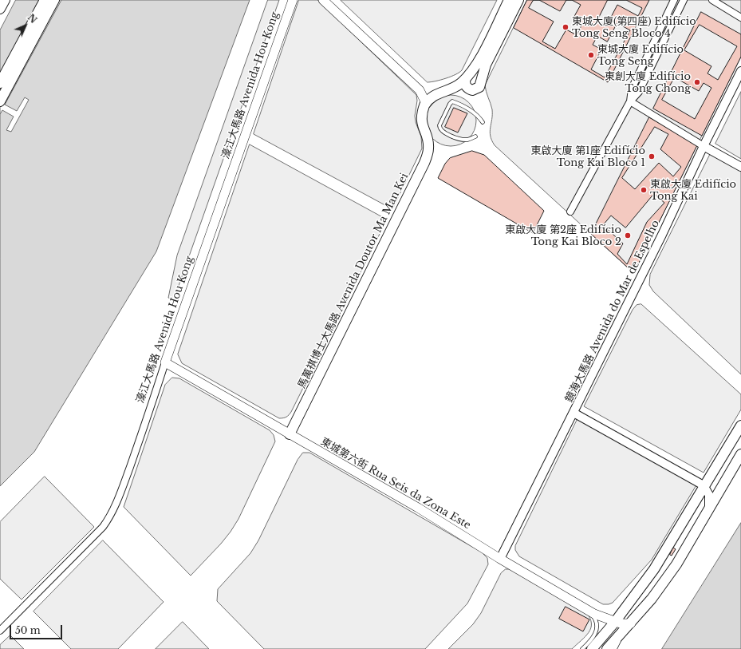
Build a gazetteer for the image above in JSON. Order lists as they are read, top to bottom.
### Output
{
  "streets": {
    "main road": ["濠江大馬路 Avenida Hou Kong", "馬萬祺博士大馬路 Avenida Doutor Ma Man Kei", "東城第六街 Rua Seis da Zona Este"],
    "street": ["鏡海大馬路 Avenida do Mar de Espelho"]
  },
  "crossings": [
    ["濠江大馬路 Avenida Hou Kong", "東城第六街 Rua Seis da Zona Este"],
    ["馬萬祺博士大馬路 Avenida Doutor Ma Man Kei", "東城第六街 Rua Seis da Zona Este"],
    ["鏡海大馬路 Avenida do Mar de Espelho", "東城第六街 Rua Seis da Zona Este"]
  ],
  "places": [
    "東城大廈(第四座) Edifício Tong Seng Bloco 4",
    "東城大廈 Edifício Tong Seng",
    "東創大廈 Edifício Tong Chong",
    "東啟大廈 第1座 Edifício Tong Kai Bloco 1",
    "東啟大廈 Edifício Tong Kai",
    "東啟大廈 第2座 Edifício Tong Kai Bloco 2"
  ],
  "scale_bar": "50 m",
  "north": "top right"
}
